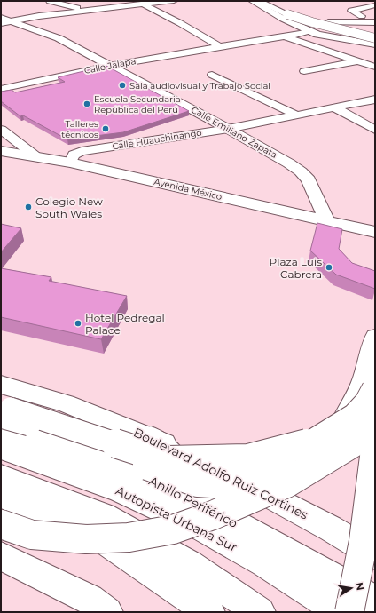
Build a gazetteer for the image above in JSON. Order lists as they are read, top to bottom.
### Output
{
  "streets": {
    "main road": [
      "Calle Emiliano Zapata",
      "Avenida México",
      "Boulevard Adolfo Ruiz Cortines",
      "Anillo Periférico",
      "Autopista Urbana Sur"
    ],
    "street": ["Calle Jalapa", "Calle Huauchinango"]
  },
  "crossings": [
    ["Calle Jalapa", "Calle Emiliano Zapata"],
    ["Calle Emiliano Zapata", "Calle Huauchinango"],
    ["Calle Emiliano Zapata", "Avenida México"],
    ["Calle Huauchinango", "Avenida México"]
  ],
  "places": [
    "Sala audiovisual y Trabajo Social",
    "Escuela Secundaria República del Perú",
    "Talleres técnicos",
    "Colegio New South Wales",
    "Plaza Luis Cabrera",
    "Hotel Pedregal Palace"
  ],
  "north": "right"
}
